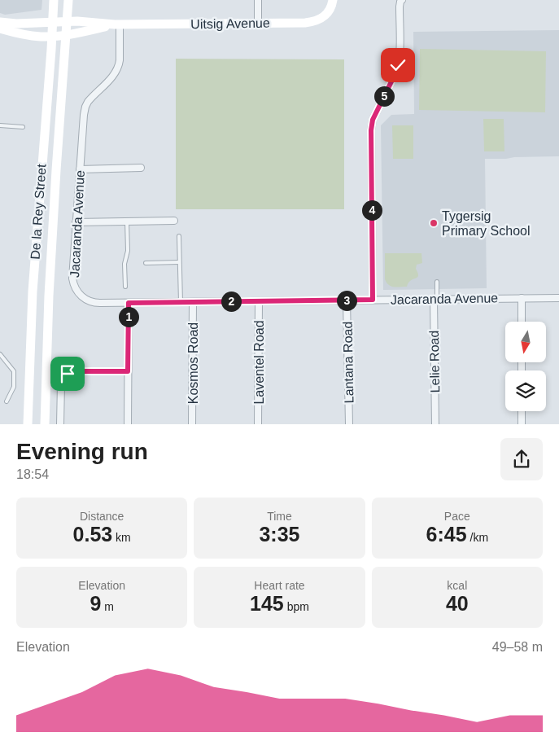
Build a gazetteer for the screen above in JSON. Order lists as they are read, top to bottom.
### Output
{
  "streets": {
    "main road": ["Uitsig Avenue", "De la Rey Street"],
    "street": [
      "Jacaranda Avenue",
      "Lelie Road",
      "Laventel Road",
      "Lantana Road",
      "Kosmos Road"
    ]
  },
  "crossings": [
    ["Uitsig Avenue", "De la Rey Street"],
    ["Uitsig Avenue", "Jacaranda Avenue"],
    ["Jacaranda Avenue", "Lelie Road"],
    ["Jacaranda Avenue", "Laventel Road"],
    ["Jacaranda Avenue", "Lantana Road"],
    ["Jacaranda Avenue", "Kosmos Road"]
  ],
  "places": ["Tygersig Primary School"],
  "north": "bottom",
  "page": {
    "pins": [
      "5",
      "4",
      "3",
      "2",
      "1"
    ],
    "heading": ["Evening run", "18:54"],
    "stats": [
      ["Distance", "0.53 km"],
      ["Time", "3:35"],
      ["Pace", "6:45 /km"],
      ["Elevation", "9 m"],
      ["Heart rate", "145 bpm"],
      ["kcal", "40"]
    ],
    "chart": ["Elevation", "49–58 m"]
  }
}
